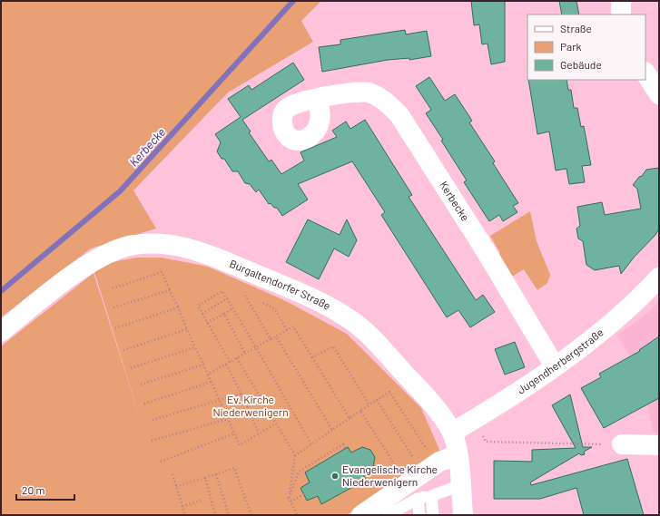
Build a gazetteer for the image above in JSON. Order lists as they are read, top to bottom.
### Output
{
  "streets": {
    "street": ["Kerbecke", "Burgaltendorfer Straße", "Jugendherbergstraße"]
  },
  "crossings": [
    ["Kerbecke", "Jugendherbergstraße"],
    ["Burgaltendorfer Straße", "Jugendherbergstraße"]
  ],
  "water": ["Kerbecke"],
  "parks": ["Ev. Kirche Niederwenigern"],
  "places": ["Evangelische Kirche Niederwenigern"],
  "legend": ["Straße", "Park", "Gebäude"],
  "scale_bar": "20 m"
}
